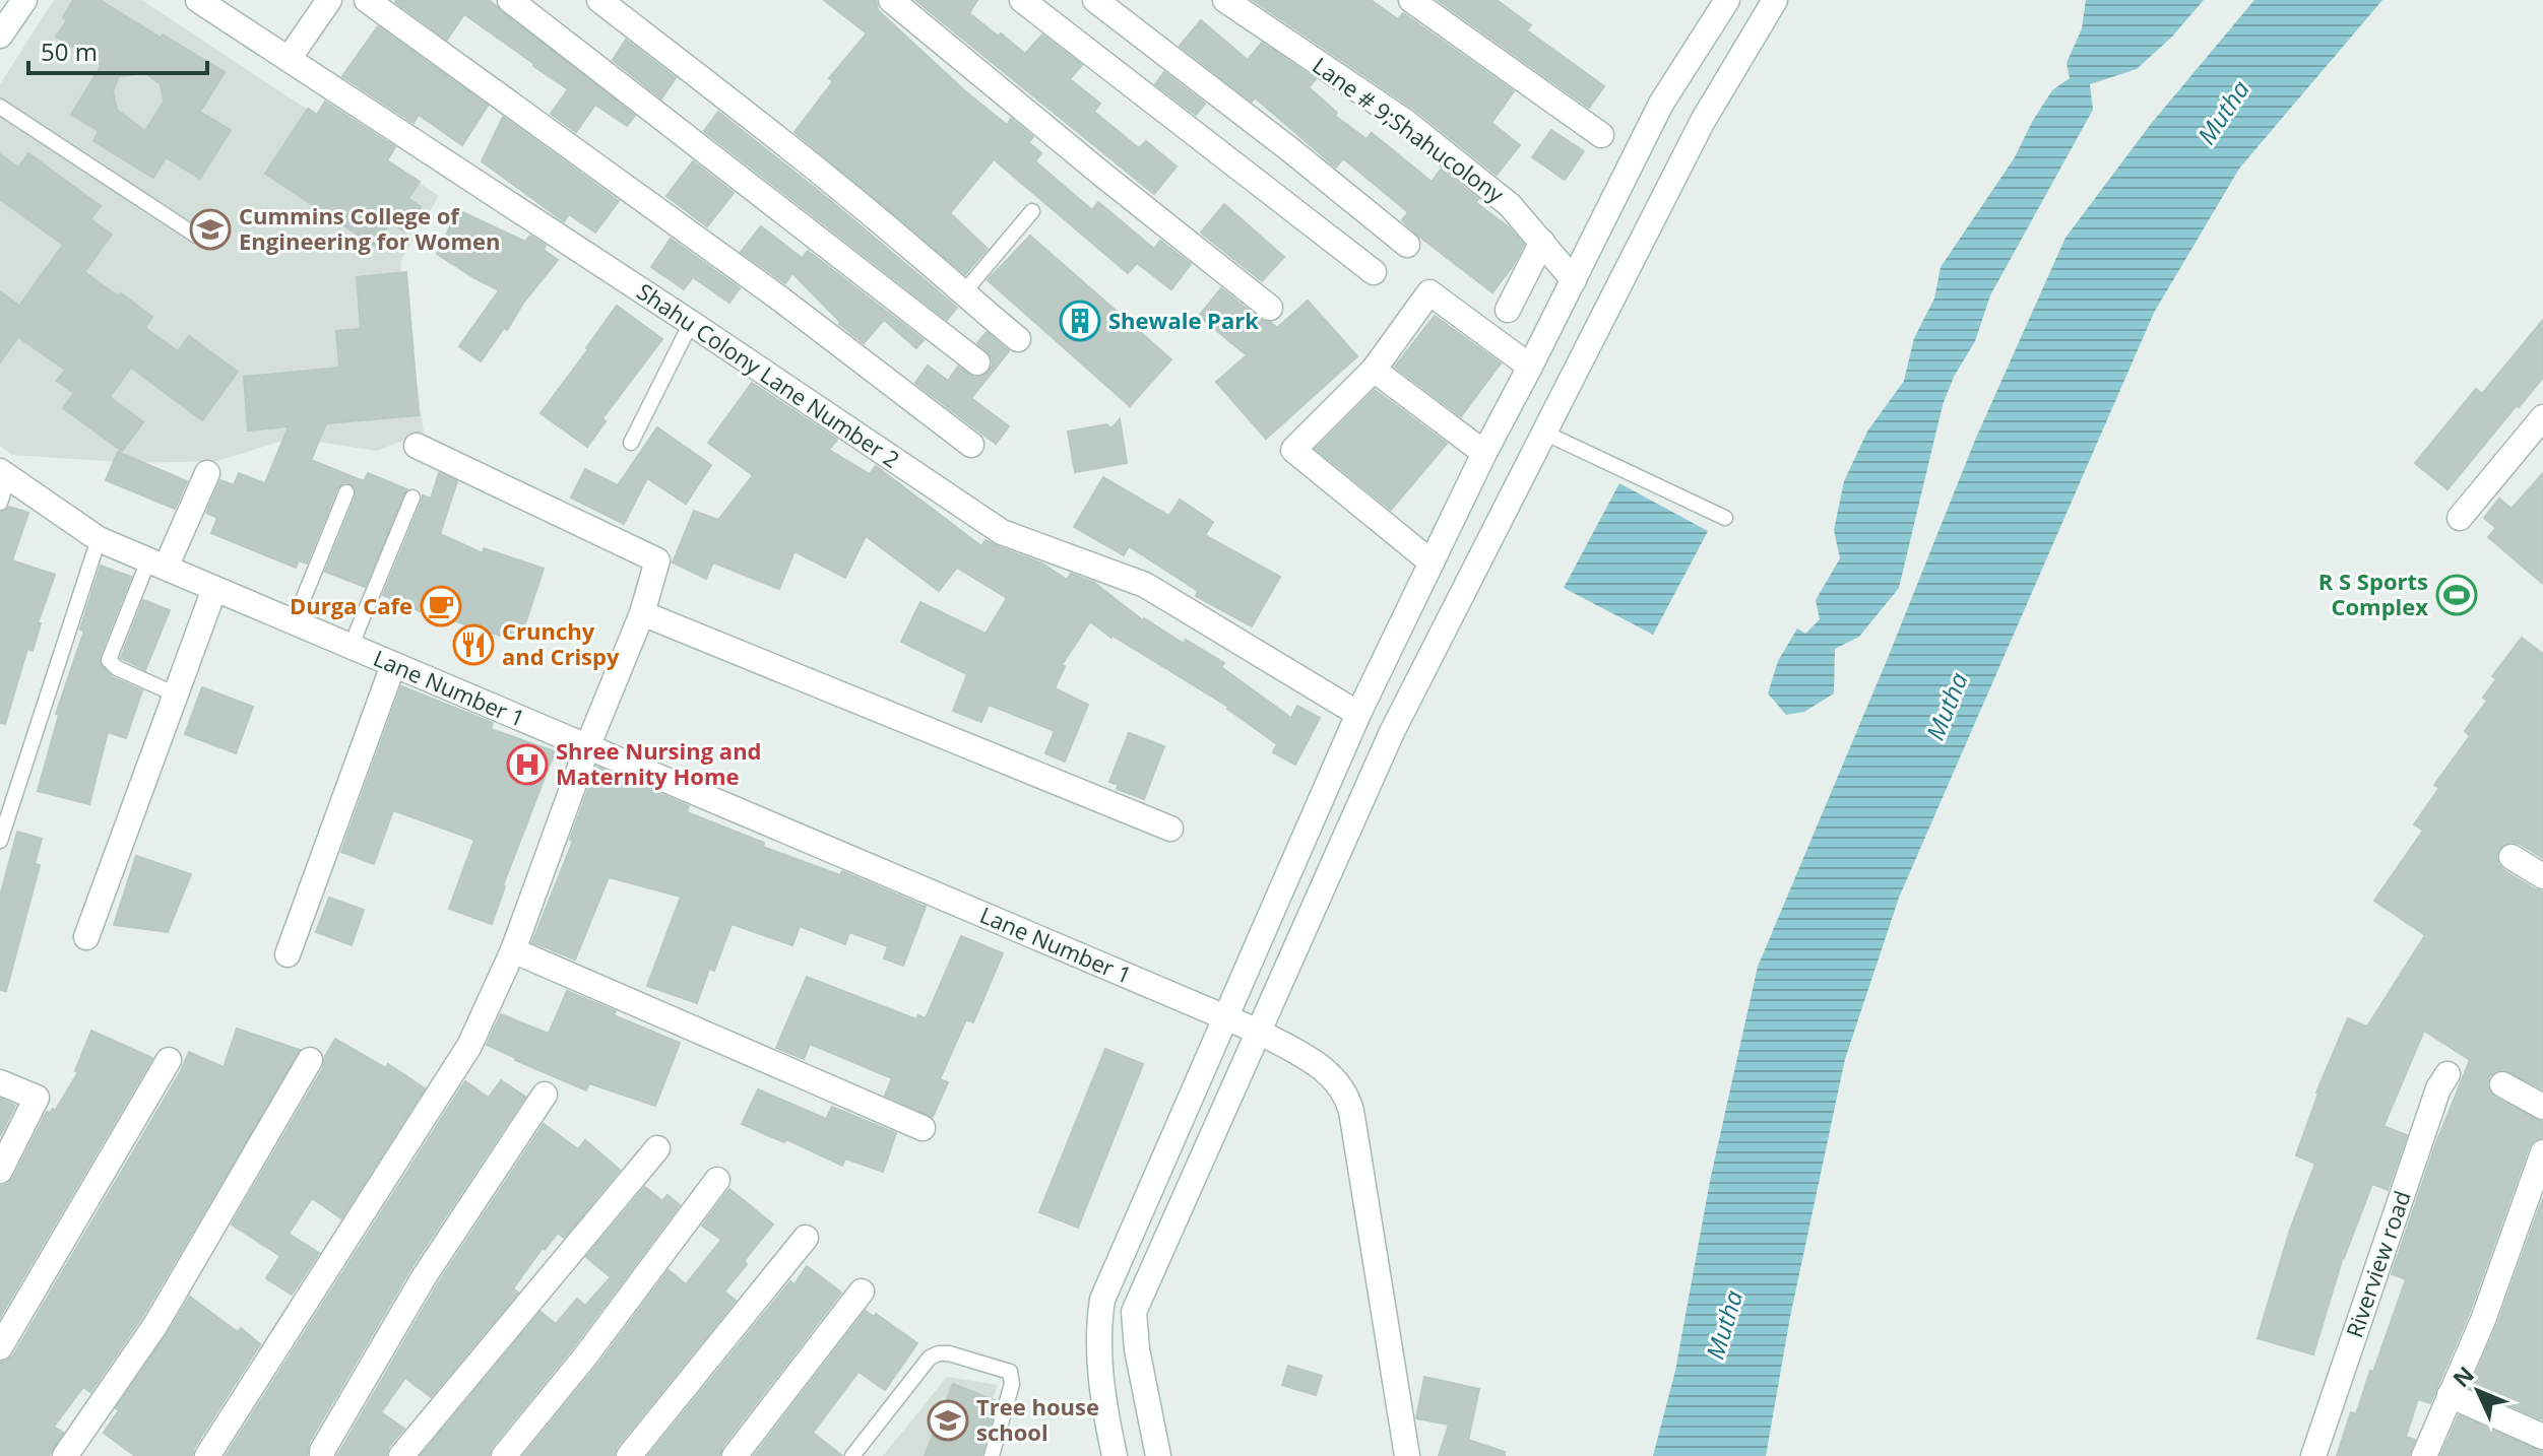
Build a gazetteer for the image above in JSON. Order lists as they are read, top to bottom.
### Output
{
  "streets": {
    "street": [
      "Lane # 9;Shahucolony",
      "Shahu Colony Lane Number 2",
      "Lane Number 1",
      "Riverview road"
    ]
  },
  "water": ["Mutha"],
  "places": {
    "school or university": ["Cummins College of Engineering for Women", "Tree house school"],
    "building": ["Shewale Park"],
    "sports": ["R S Sports Complex"],
    "cafe": ["Durga Cafe"],
    "restaurant": ["Crunchy and Crispy"],
    "hospital": ["Shree Nursing and Maternity Home"]
  },
  "scale_bar": "50 m",
  "north": "top left"
}
